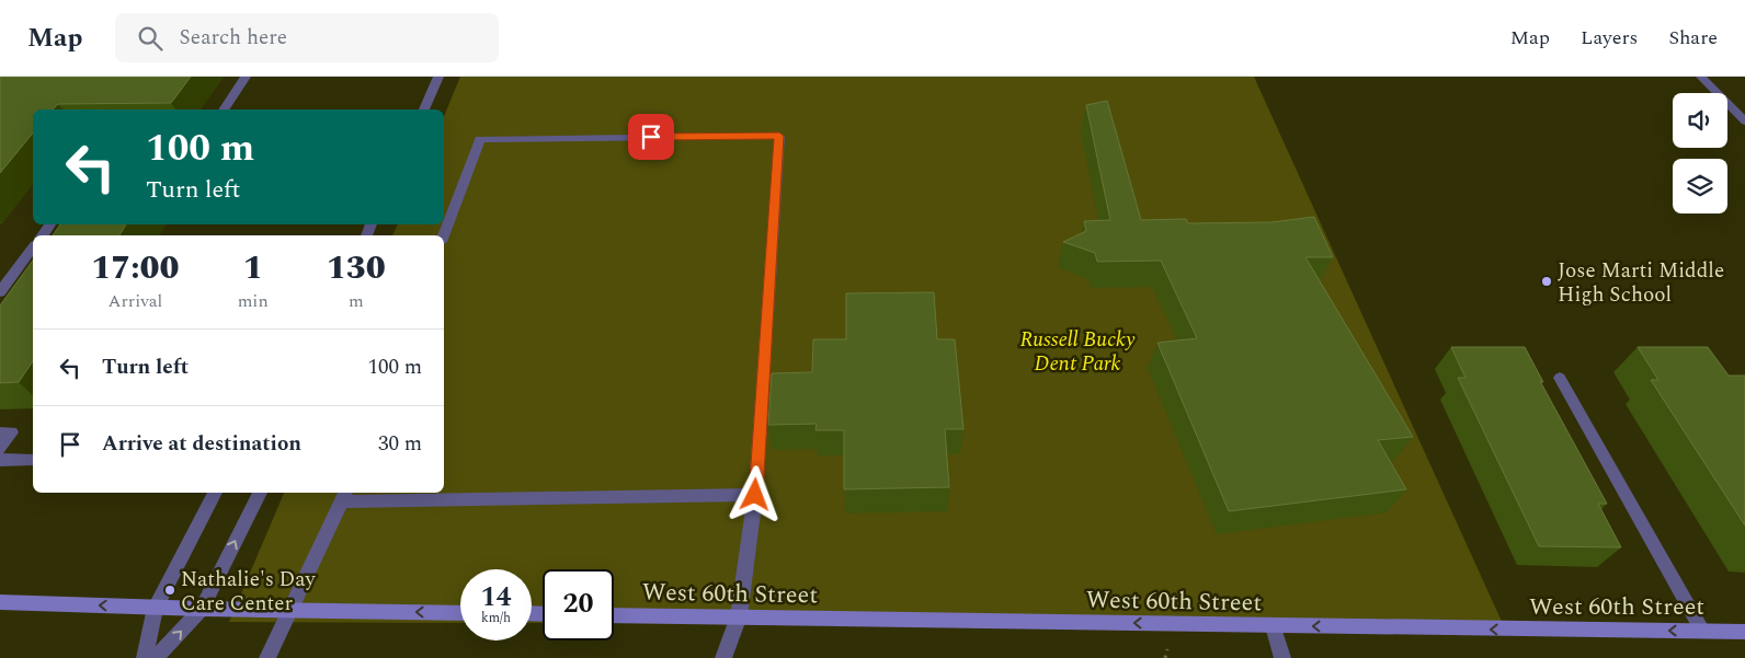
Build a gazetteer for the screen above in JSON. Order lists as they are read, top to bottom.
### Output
{
  "streets": {
    "street": ["West 60th Street"]
  },
  "one_way": ["West 60th Street"],
  "parks": ["Russell Bucky Dent Park"],
  "places": ["Jose Marti Middle High School", "Nathalie's Day Care Center"],
  "page": {
    "header": "Map",
    "search": "Search here",
    "nav": ["Map", "Layers", "Share"],
    "turn": ["100 m", "Turn left"],
    "eta": [
      "17:00",
      "Arrival",
      "1",
      "min",
      "130",
      "m"
    ],
    "list": [
      {
        "name": "Turn left",
        "value": "100 m"
      },
      {
        "name": "Arrive at destination",
        "value": "30 m"
      }
    ],
    "speed": "14 km/h",
    "limit": "20"
  }
}
